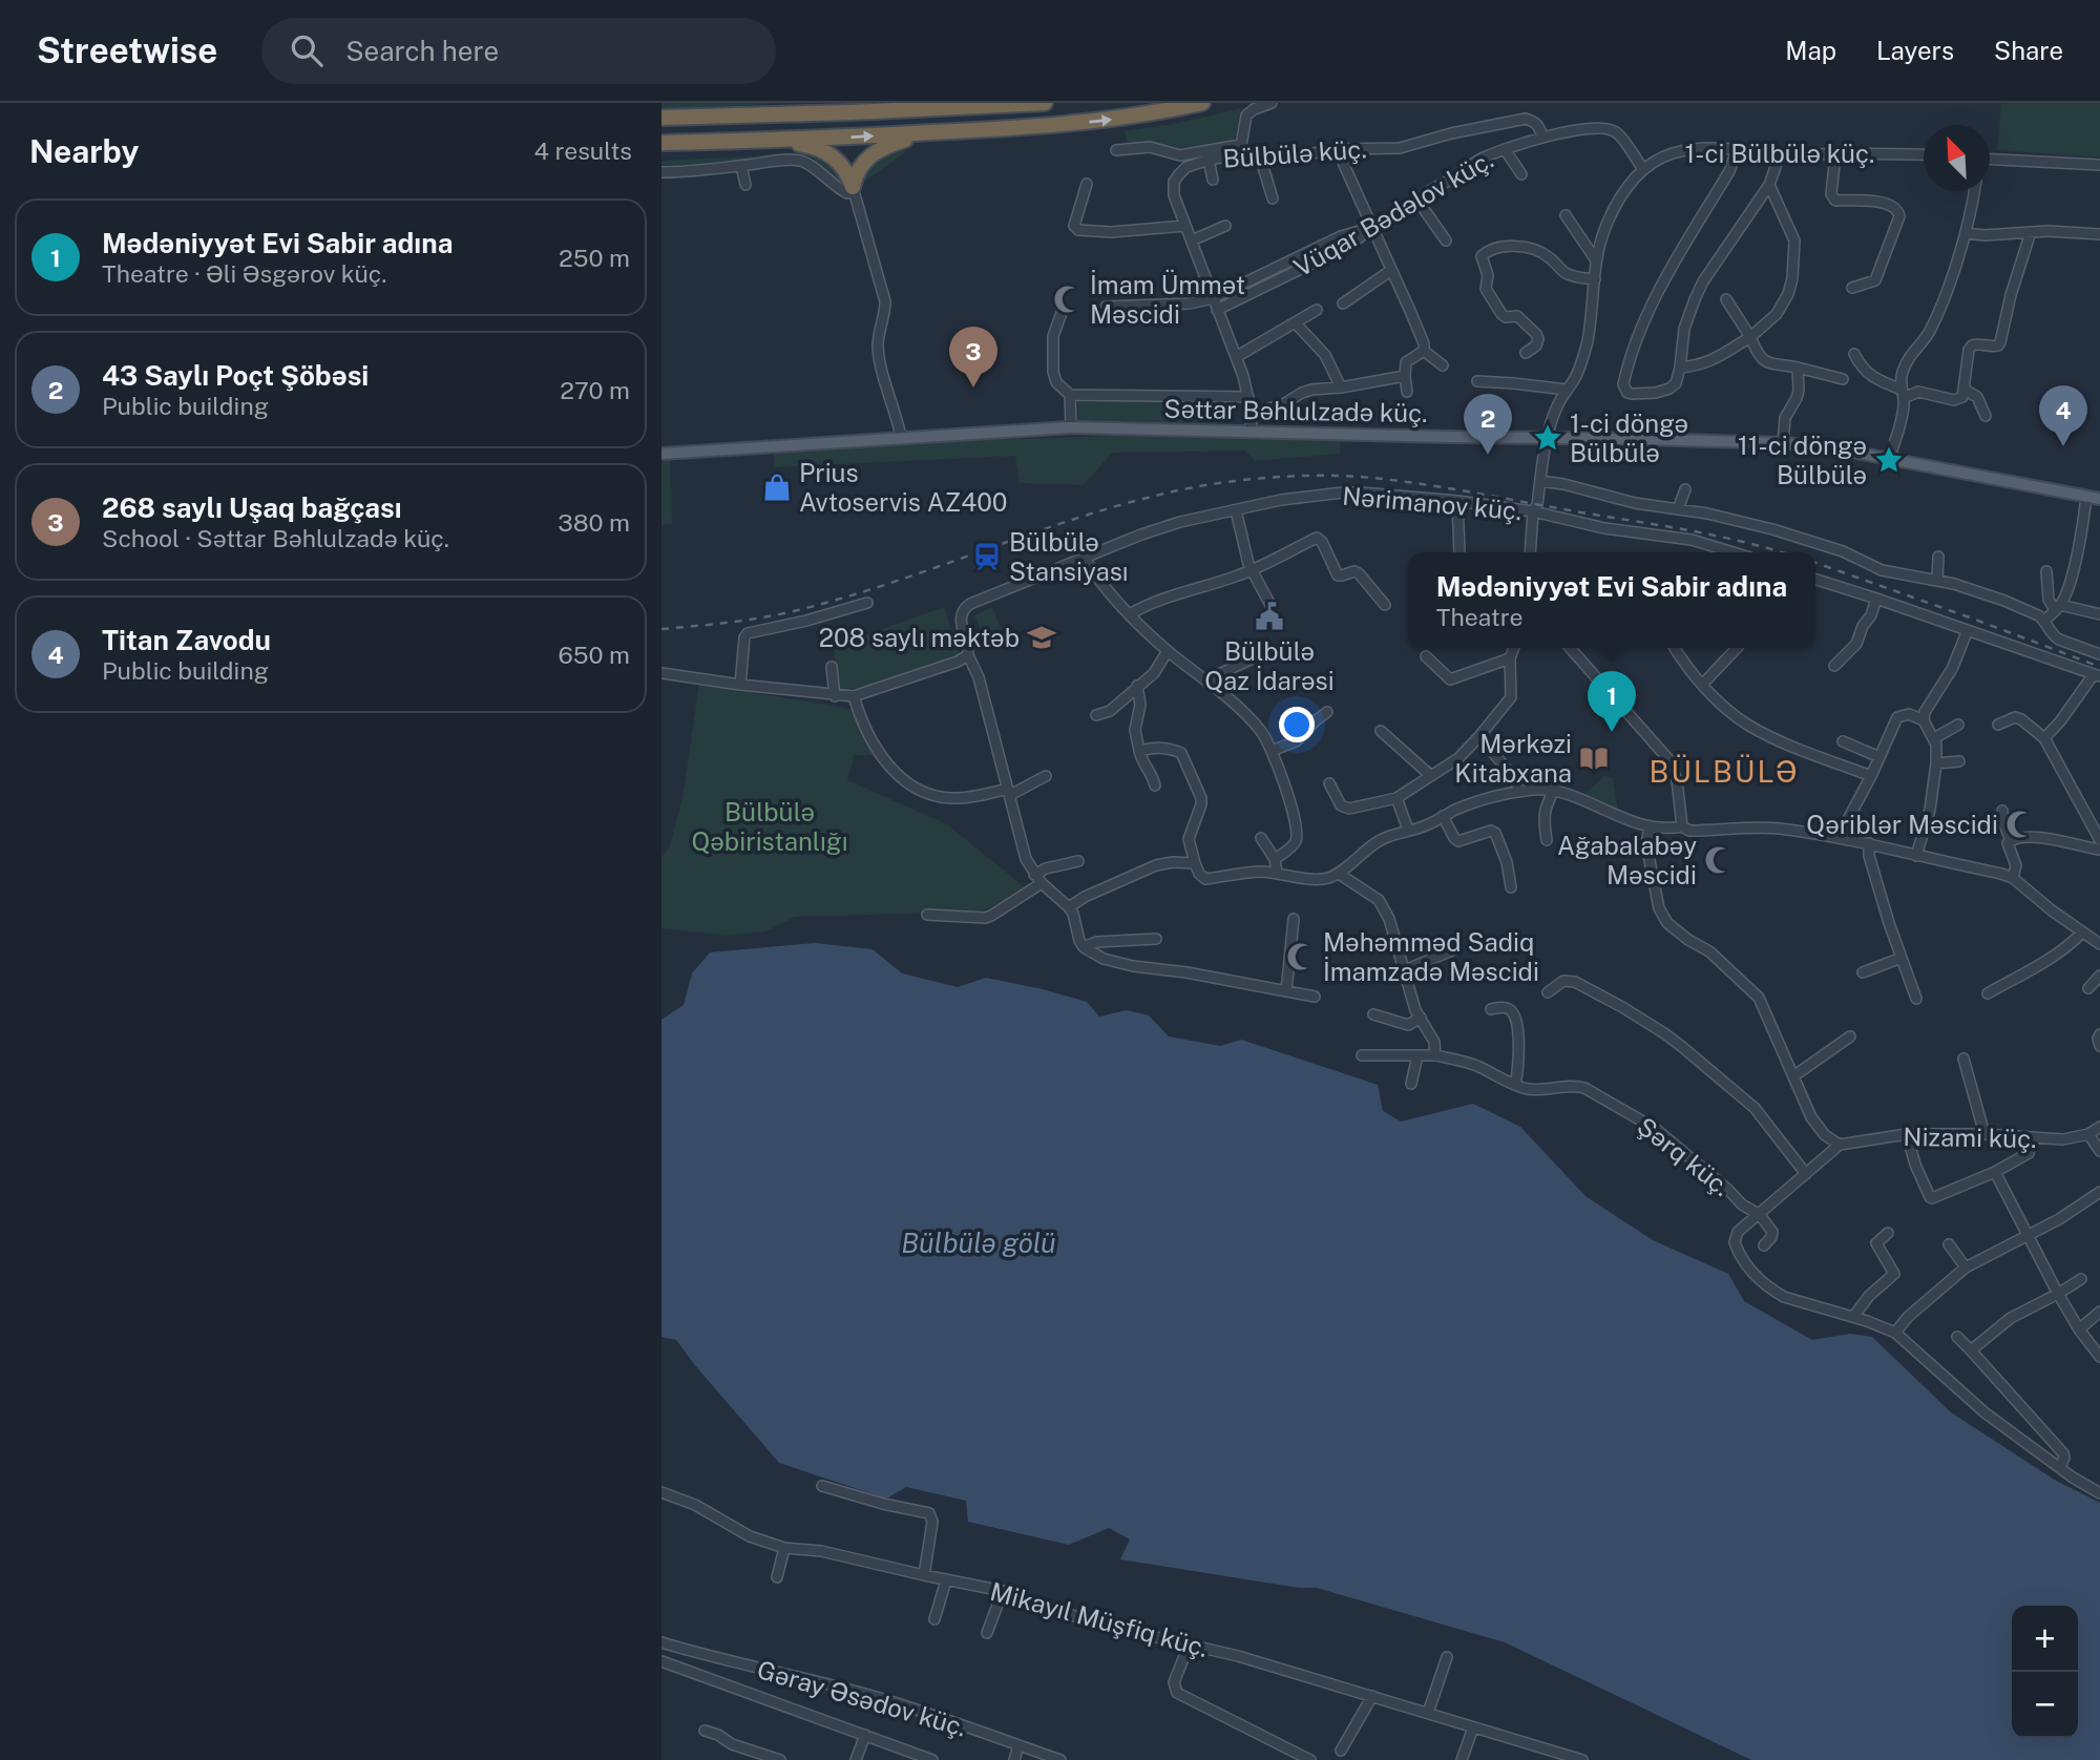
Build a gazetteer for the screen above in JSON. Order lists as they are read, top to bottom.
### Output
{
  "streets": {
    "main road": ["Səttar Bəhlulzadə küç."],
    "street": [
      "Bülbülə küç.",
      "1-ci Bülbülə küç.",
      "Vüqar Bədəlov küç.",
      "Nərimanov küç.",
      "Nizami küç.",
      "Şərq küç.",
      "Mikayıl Müşfiq küç.",
      "Gəray Əsədov küç."
    ]
  },
  "crossings": [
    ["Bülbülə küç.", "Vüqar Bədəlov küç."],
    ["Bülbülə küç.", "Səttar Bəhlulzadə küç."],
    ["1-ci Bülbülə küç.", "Vüqar Bədəlov küç."],
    ["1-ci Bülbülə küç.", "Səttar Bəhlulzadə küç."],
    ["1-ci Bülbülə küç.", "Nərimanov küç."]
  ],
  "districts": ["BÜLBÜLƏ"],
  "water": ["Bülbülə gölü"],
  "parks": ["Bülbülə Qəbiristanlığı"],
  "places": {
    "mosque": [
      "İmam Ümmət Məscidi",
      "Qəriblər Məscidi",
      "Ağabalabəy Məscidi",
      "Məhəmməd Sadiq İmamzadə Məscidi"
    ],
    "place": ["1-ci döngə Bülbülə", "11-ci döngə Bülbülə"],
    "shop": ["Prius Avtoservis AZ400"],
    "station": ["Bülbülə Stansiyası"],
    "public building": ["Bülbülə Qaz İdarəsi"],
    "school or university": ["208 saylı məktəb"],
    "library": ["Mərkəzi Kitabxana"]
  },
  "north": "top left",
  "page": {
    "header": "Streetwise",
    "search": "Search here",
    "nav": ["Map", "Layers", "Share"],
    "heading": ["Nearby", "4 results"],
    "list": [
      {
        "mark": "1",
        "name": "Mədəniyyət Evi Sabir adına",
        "note": "Theatre · Əli Əsgərov küç.",
        "value": "250 m"
      },
      {
        "mark": "2",
        "name": "43 Saylı Poçt Şöbəsi",
        "note": "Public building",
        "value": "270 m"
      },
      {
        "mark": "3",
        "name": "268 saylı Uşaq bağçası",
        "note": "School · Səttar Bəhlulzadə küç.",
        "value": "380 m"
      },
      {
        "mark": "4",
        "name": "Titan Zavodu",
        "note": "Public building",
        "value": "650 m"
      }
    ],
    "pins": [
      "3",
      "4",
      "2",
      "1"
    ],
    "popup": ["Mədəniyyət Evi Sabir adına", "Theatre"],
    "map_buttons": ["+", "−"]
  }
}
